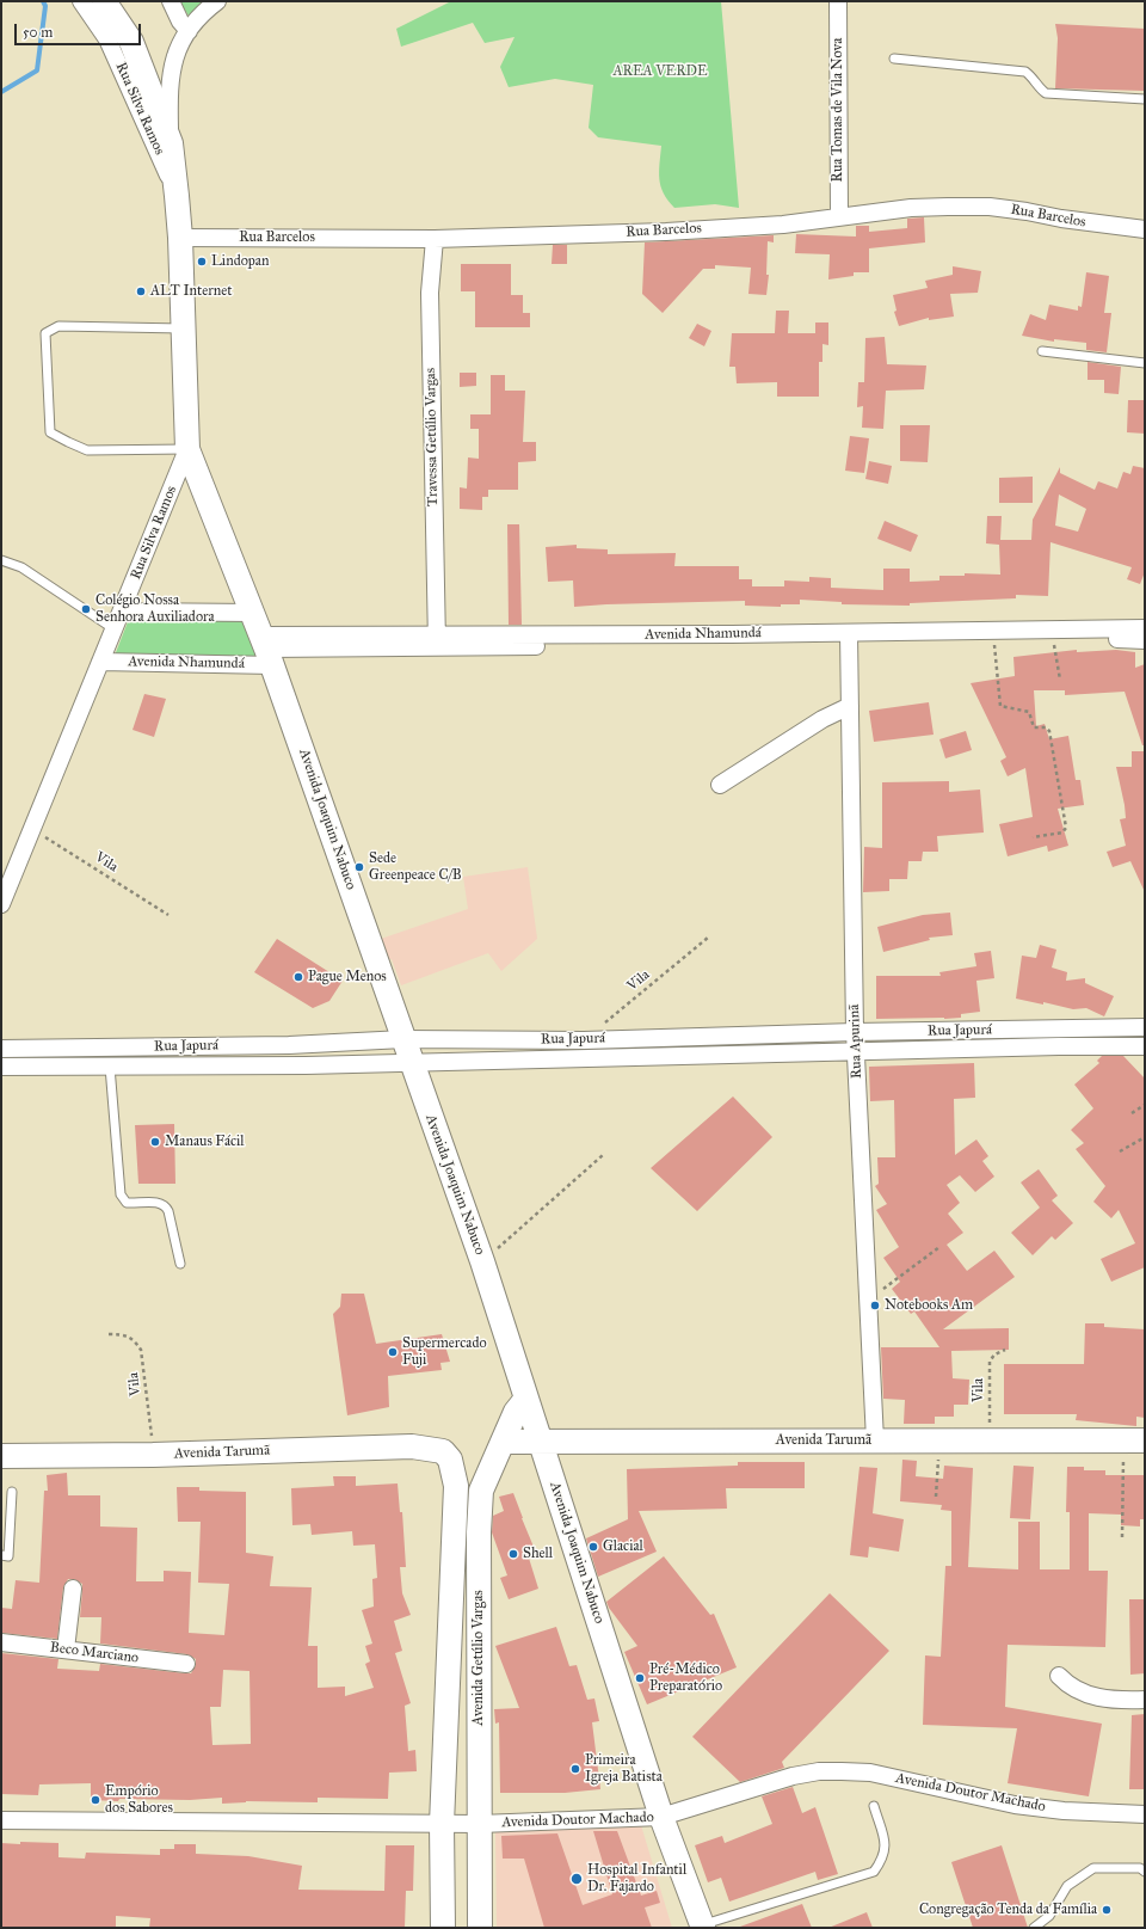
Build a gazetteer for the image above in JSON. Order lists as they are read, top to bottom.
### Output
{
  "streets": {
    "main road": [
      "Rua Silva Ramos",
      "Avenida Joaquim Nabuco",
      "Avenida Tarumã",
      "Avenida Getúlio Vargas"
    ],
    "street": [
      "Rua Tomas de Vila Nova",
      "Rua Barcelos",
      "Travessa Getúlio Vargas",
      "Avenida Nhamundá",
      "Rua Japurá",
      "Rua Apurinã",
      "Beco Marciano",
      "Avenida Doutor Machado"
    ],
    "path": ["Vila"]
  },
  "crossings": [
    ["Rua Silva Ramos", "Rua Barcelos"],
    ["Rua Silva Ramos", "Avenida Nhamundá"],
    ["Rua Silva Ramos", "Avenida Joaquim Nabuco"],
    ["Rua Silva Ramos", "Vila"],
    ["Rua Tomas de Vila Nova", "Rua Barcelos"],
    ["Rua Barcelos", "Travessa Getúlio Vargas"],
    ["Travessa Getúlio Vargas", "Avenida Nhamundá"],
    ["Avenida Nhamundá", "Avenida Joaquim Nabuco"],
    ["Avenida Nhamundá", "Rua Apurinã"],
    ["Avenida Joaquim Nabuco", "Rua Japurá"],
    ["Avenida Joaquim Nabuco", "Avenida Tarumã"],
    ["Avenida Joaquim Nabuco", "Avenida Getúlio Vargas"],
    ["Avenida Joaquim Nabuco", "Avenida Doutor Machado"],
    ["Vila", "Rua Japurá"],
    ["Vila", "Avenida Tarumã"],
    ["Rua Japurá", "Rua Apurinã"],
    ["Rua Apurinã", "Avenida Tarumã"],
    ["Avenida Tarumã", "Avenida Getúlio Vargas"],
    ["Avenida Getúlio Vargas", "Avenida Doutor Machado"]
  ],
  "parks": ["AREA VERDE"],
  "places": [
    "Lindopan",
    "ALT Internet",
    "Colégio Nossa Senhora Auxiliadora",
    "Sede Greenpeace C/B",
    "Pague Menos",
    "Manaus Fácil",
    "Notebooks Am",
    "Supermercado Fuji",
    "Glacial",
    "Shell",
    "Pré-Médico Preparatório",
    "Primeira Igreja Batista",
    "Empório dos Sabores",
    "Hospital Infantil Dr. Fajardo",
    "Congregação Tenda da Família"
  ],
  "scale_bar": "50 m"
}
